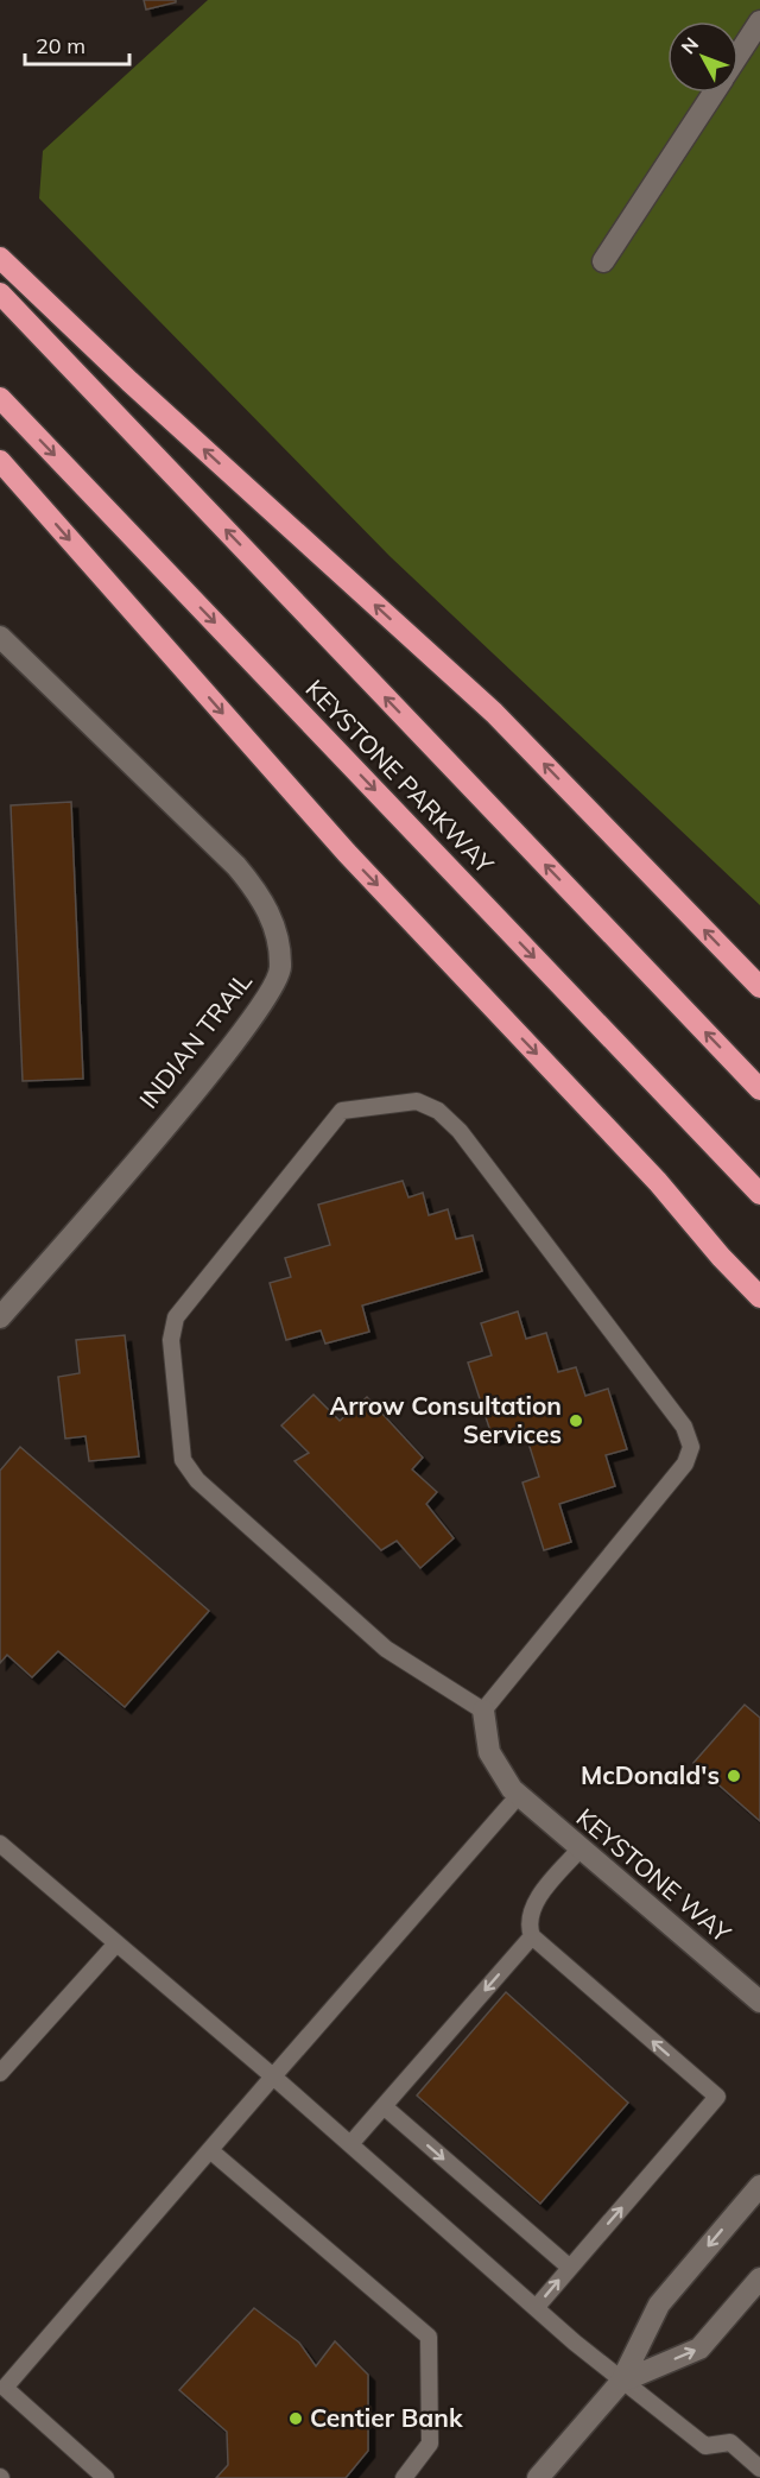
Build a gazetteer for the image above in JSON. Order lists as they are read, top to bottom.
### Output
{
  "streets": {
    "highway": ["KEYSTONE PARKWAY"],
    "street": ["INDIAN TRAIL", "KEYSTONE WAY"]
  },
  "places": ["Arrow Consultation Services", "McDonald's", "Centier Bank"],
  "scale_bar": "20 m",
  "north": "top left"
}
